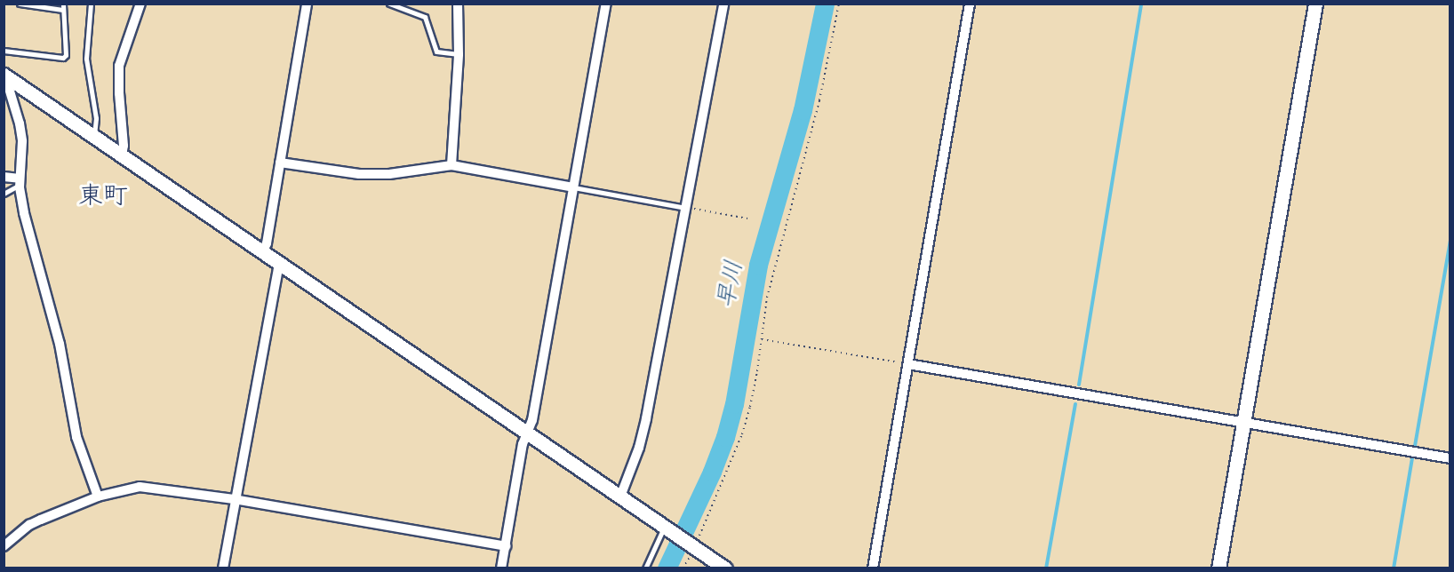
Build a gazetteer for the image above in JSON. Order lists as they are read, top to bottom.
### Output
{
  "districts": ["東町"],
  "water": ["早川"]
}
